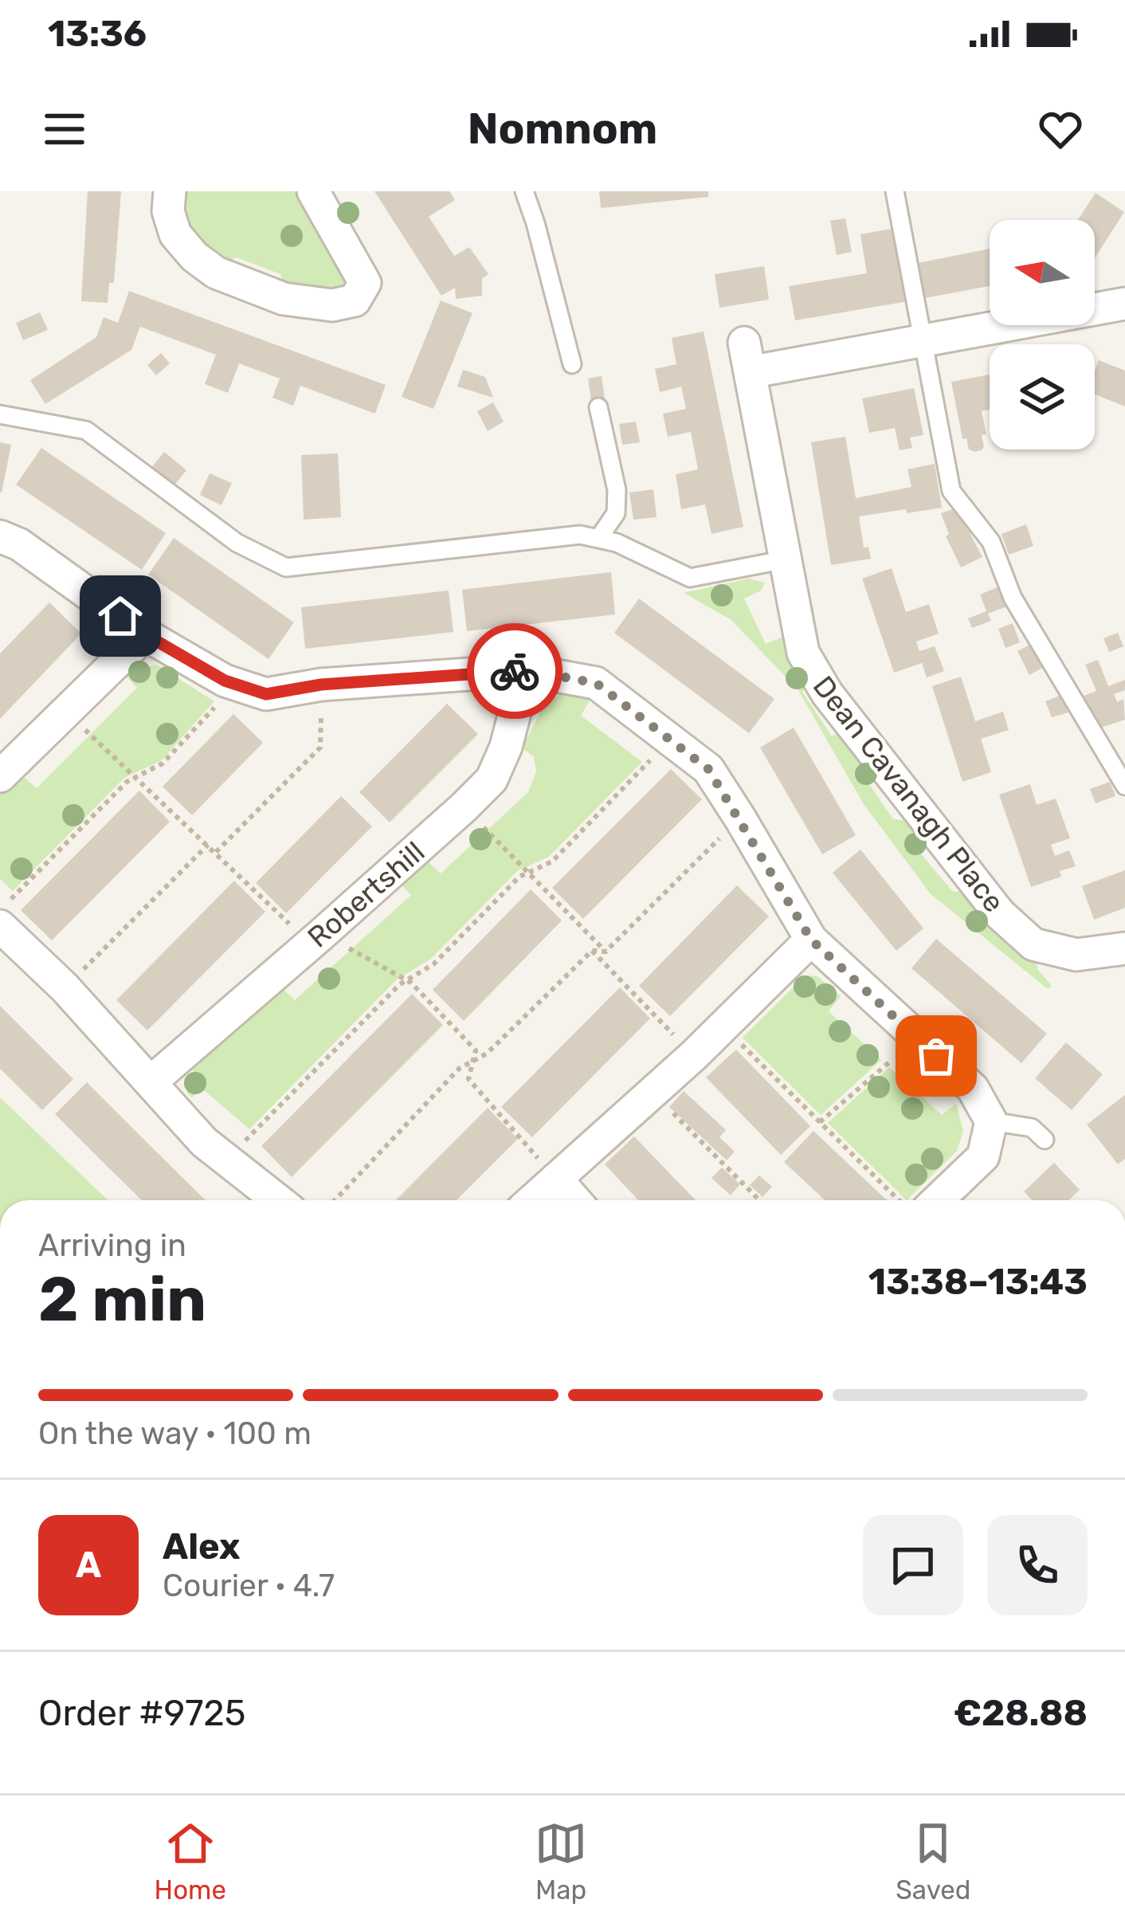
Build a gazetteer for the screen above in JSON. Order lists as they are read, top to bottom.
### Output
{
  "streets": {
    "street": ["Dean Cavanagh Place", "Robertshill"]
  },
  "north": "left",
  "page": {
    "status": "13:36",
    "header": "Nomnom",
    "heading": ["2 min", "Arriving in", "13:38–13:43"],
    "panel": [
      "Alex",
      "Courier · 4.7",
      "Order #9725",
      "€28.88"
    ],
    "bar": "On the way · 100 m",
    "round": "A",
    "tabs": ["Home", "Map", "Saved"]
  }
}
